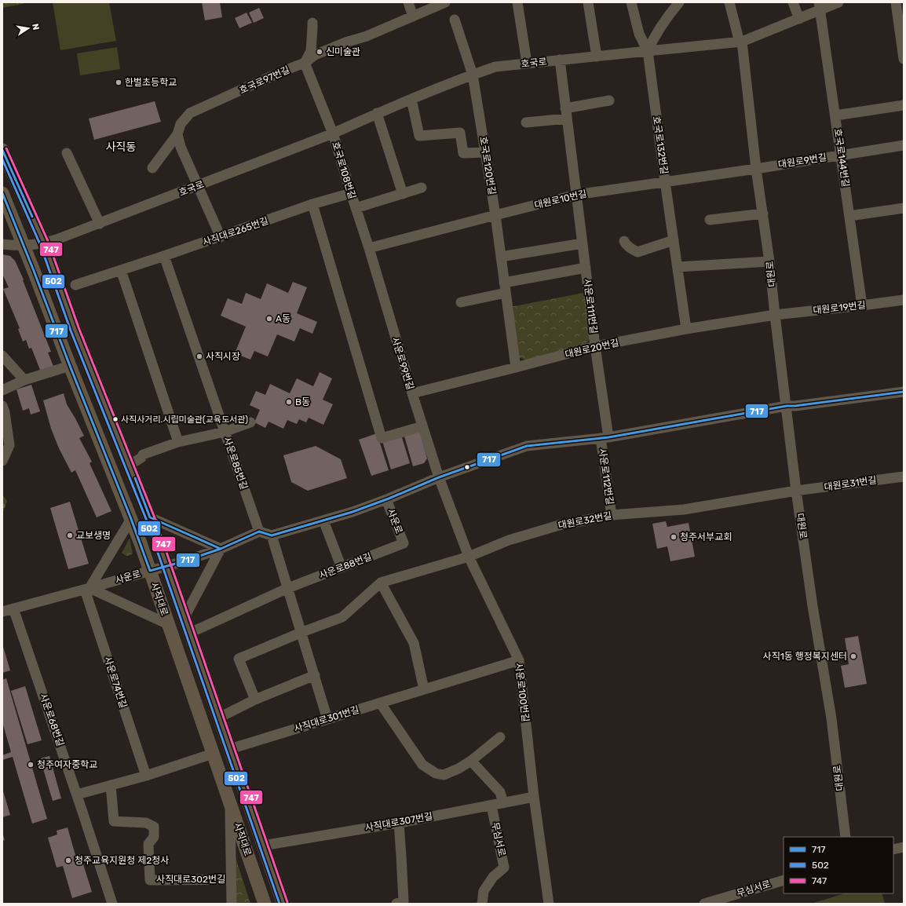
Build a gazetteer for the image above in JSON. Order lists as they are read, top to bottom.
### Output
{
  "streets": {
    "main road": ["사직대로"],
    "street": [
      "호국로",
      "호국로97번길",
      "호국로132번길",
      "호국로144번길",
      "대원로9번길",
      "호국로120번길",
      "호국로108번길",
      "대원로10번길",
      "사직대로265번길",
      "대원로",
      "사운로111번길",
      "대원로19번길",
      "대원로20번길",
      "사운로99번길",
      "사운로85번길",
      "사운로112번길",
      "대원로31번길",
      "대원로32번길",
      "사운로",
      "사운로88번길",
      "사운로74번길",
      "사운로100번길",
      "사직대로301번길",
      "사운로68번길",
      "사직대로307번길",
      "무심서로",
      "사직대로302번길"
    ]
  },
  "crossings": [
    ["호국로", "호국로132번길"],
    ["호국로", "호국로144번길"],
    ["호국로", "호국로120번길"],
    ["호국로", "호국로108번길"],
    ["호국로", "대원로"],
    ["호국로", "사운로111번길"],
    ["호국로", "사직대로"],
    ["호국로97번길", "호국로108번길"],
    ["호국로132번길", "대원로10번길"],
    ["호국로132번길", "대원로20번길"],
    ["호국로144번길", "대원로9번길"],
    ["호국로144번길", "대원로19번길"],
    ["대원로9번길", "대원로10번길"],
    ["대원로9번길", "대원로"],
    ["호국로120번길", "대원로10번길"],
    ["호국로120번길", "대원로20번길"],
    ["호국로108번길", "대원로10번길"],
    ["호국로108번길", "사직대로265번길"],
    ["호국로108번길", "사운로99번길"],
    ["대원로10번길", "대원로"],
    ["대원로10번길", "사운로111번길"],
    ["대원로10번길", "사운로99번길"],
    ["사직대로265번길", "사운로85번길"],
    ["대원로", "대원로19번길"],
    ["대원로", "대원로20번길"],
    ["대원로", "대원로31번길"],
    ["대원로", "대원로32번길"],
    ["대원로", "사운로"],
    ["사운로111번길", "대원로20번길"],
    ["사운로111번길", "사운로112번길"],
    ["사운로111번길", "사운로"],
    ["대원로19번길", "대원로20번길"],
    ["대원로20번길", "사운로99번길"],
    ["사운로99번길", "사운로"],
    ["사운로99번길", "사운로100번길"],
    ["사운로85번길", "사운로"],
    ["사운로112번길", "대원로32번길"],
    ["사운로112번길", "사운로"],
    ["대원로31번길", "대원로32번길"],
    ["대원로32번길", "사운로100번길"],
    ["사운로", "사운로88번길"],
    ["사운로", "사직대로"],
    ["사운로", "사운로74번길"],
    ["사운로", "사운로100번길"],
    ["사운로", "사운로68번길"],
    ["사직대로", "사직대로301번길"],
    ["사직대로", "사직대로307번길"],
    ["사운로100번길", "사직대로301번길"],
    ["사운로100번길", "사직대로307번길"],
    ["사직대로307번길", "무심서로"]
  ],
  "districts": ["사직동"],
  "places": [
    "신미술관",
    "한벌초등학교",
    "A동",
    "사직시장",
    "B동",
    "사직사거리.시립미술관(교육도서관)",
    "교보생명",
    "청주서부교회",
    "사직1동 행정복지센터",
    "청주여자중학교",
    "청주교육지원청 제2청사"
  ],
  "lines": ["transit line 747", "transit line 717", "transit line 502"],
  "legend": ["717", "502", "747"],
  "north": "right"
}
